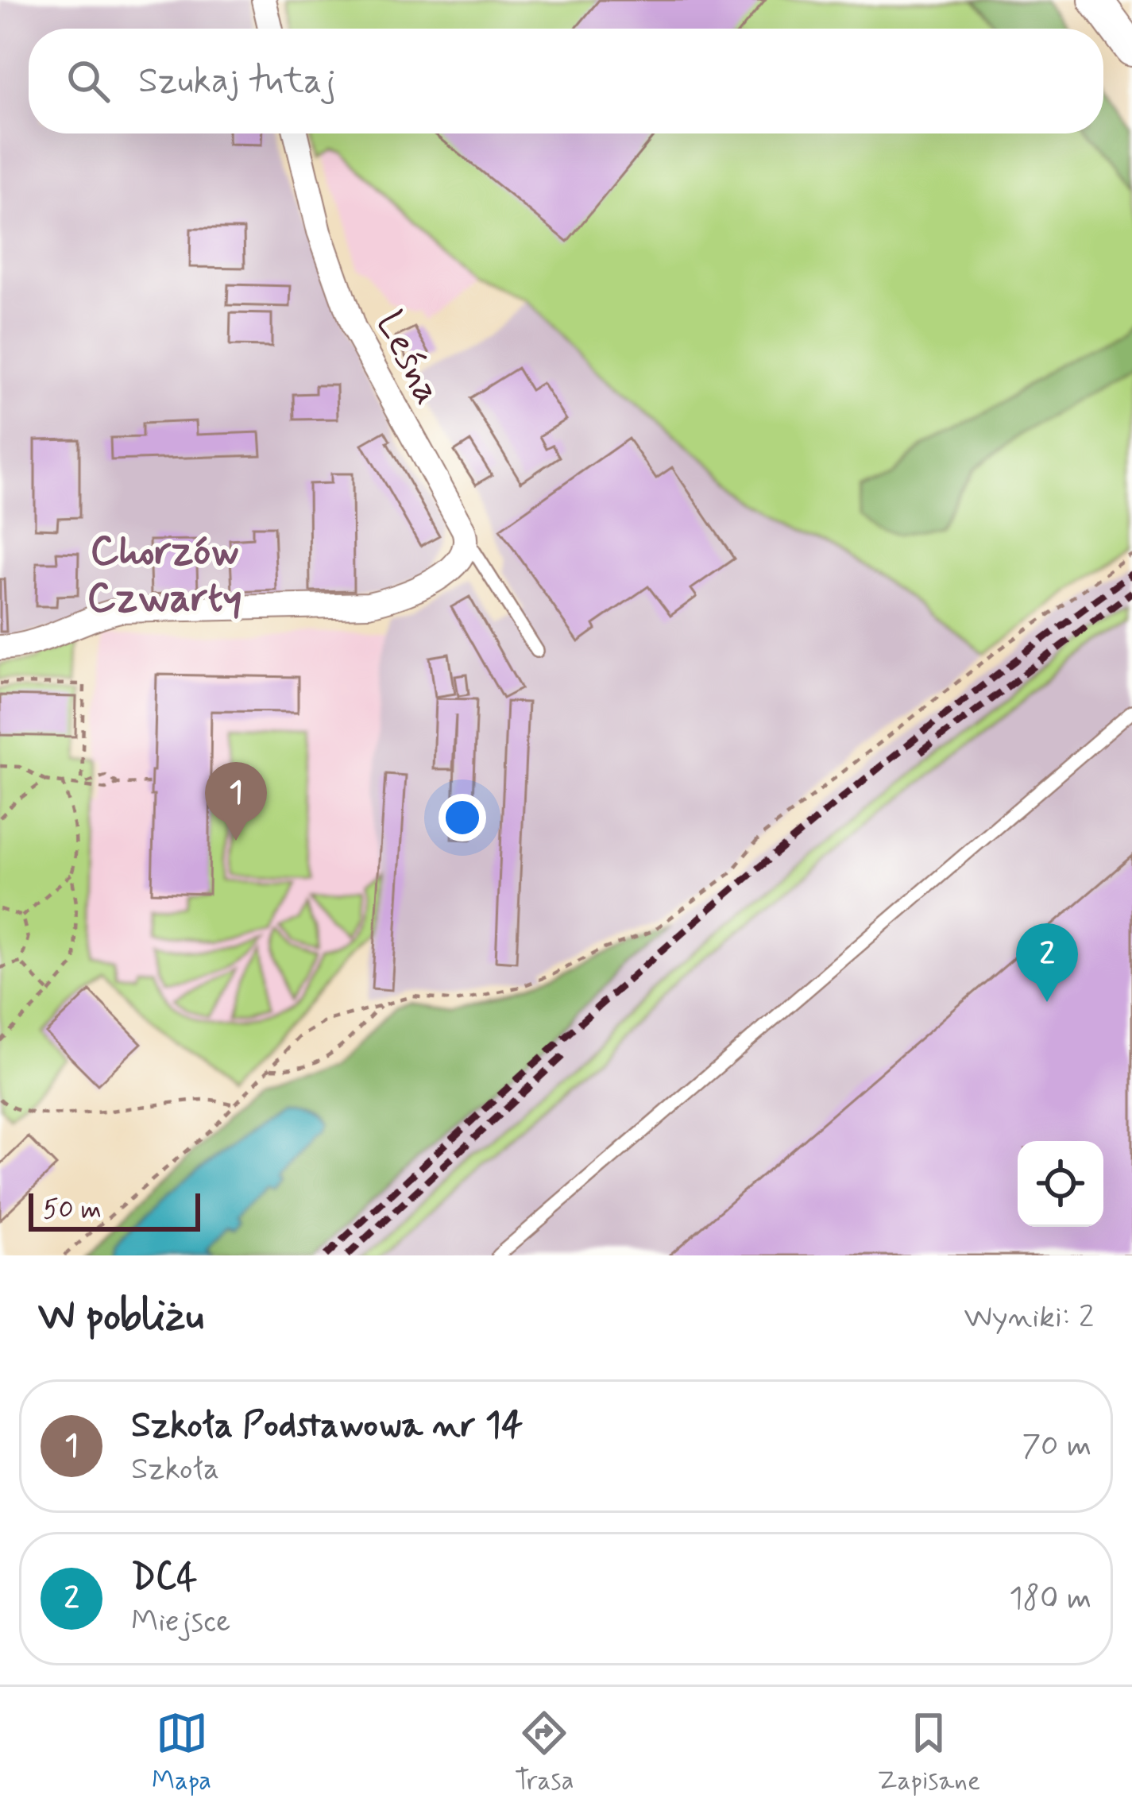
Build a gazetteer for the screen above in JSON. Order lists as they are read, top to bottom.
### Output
{
  "streets": {
    "street": ["Leśna"]
  },
  "districts": ["Chorzów Czwarty"],
  "scale_bar": "50 m",
  "page": {
    "search": "Szukaj tutaj",
    "pins": ["1", "2"],
    "scale": "50 m",
    "heading": ["W pobliżu", "Wyniki: 2"],
    "list": [
      {
        "mark": "1",
        "name": "Szkoła Podstawowa nr 14",
        "note": "Szkoła",
        "value": "70 m"
      },
      {
        "mark": "2",
        "name": "DC4",
        "note": "Miejsce",
        "value": "180 m"
      }
    ],
    "nav": ["Mapa", "Trasa", "Zapisane"]
  }
}
